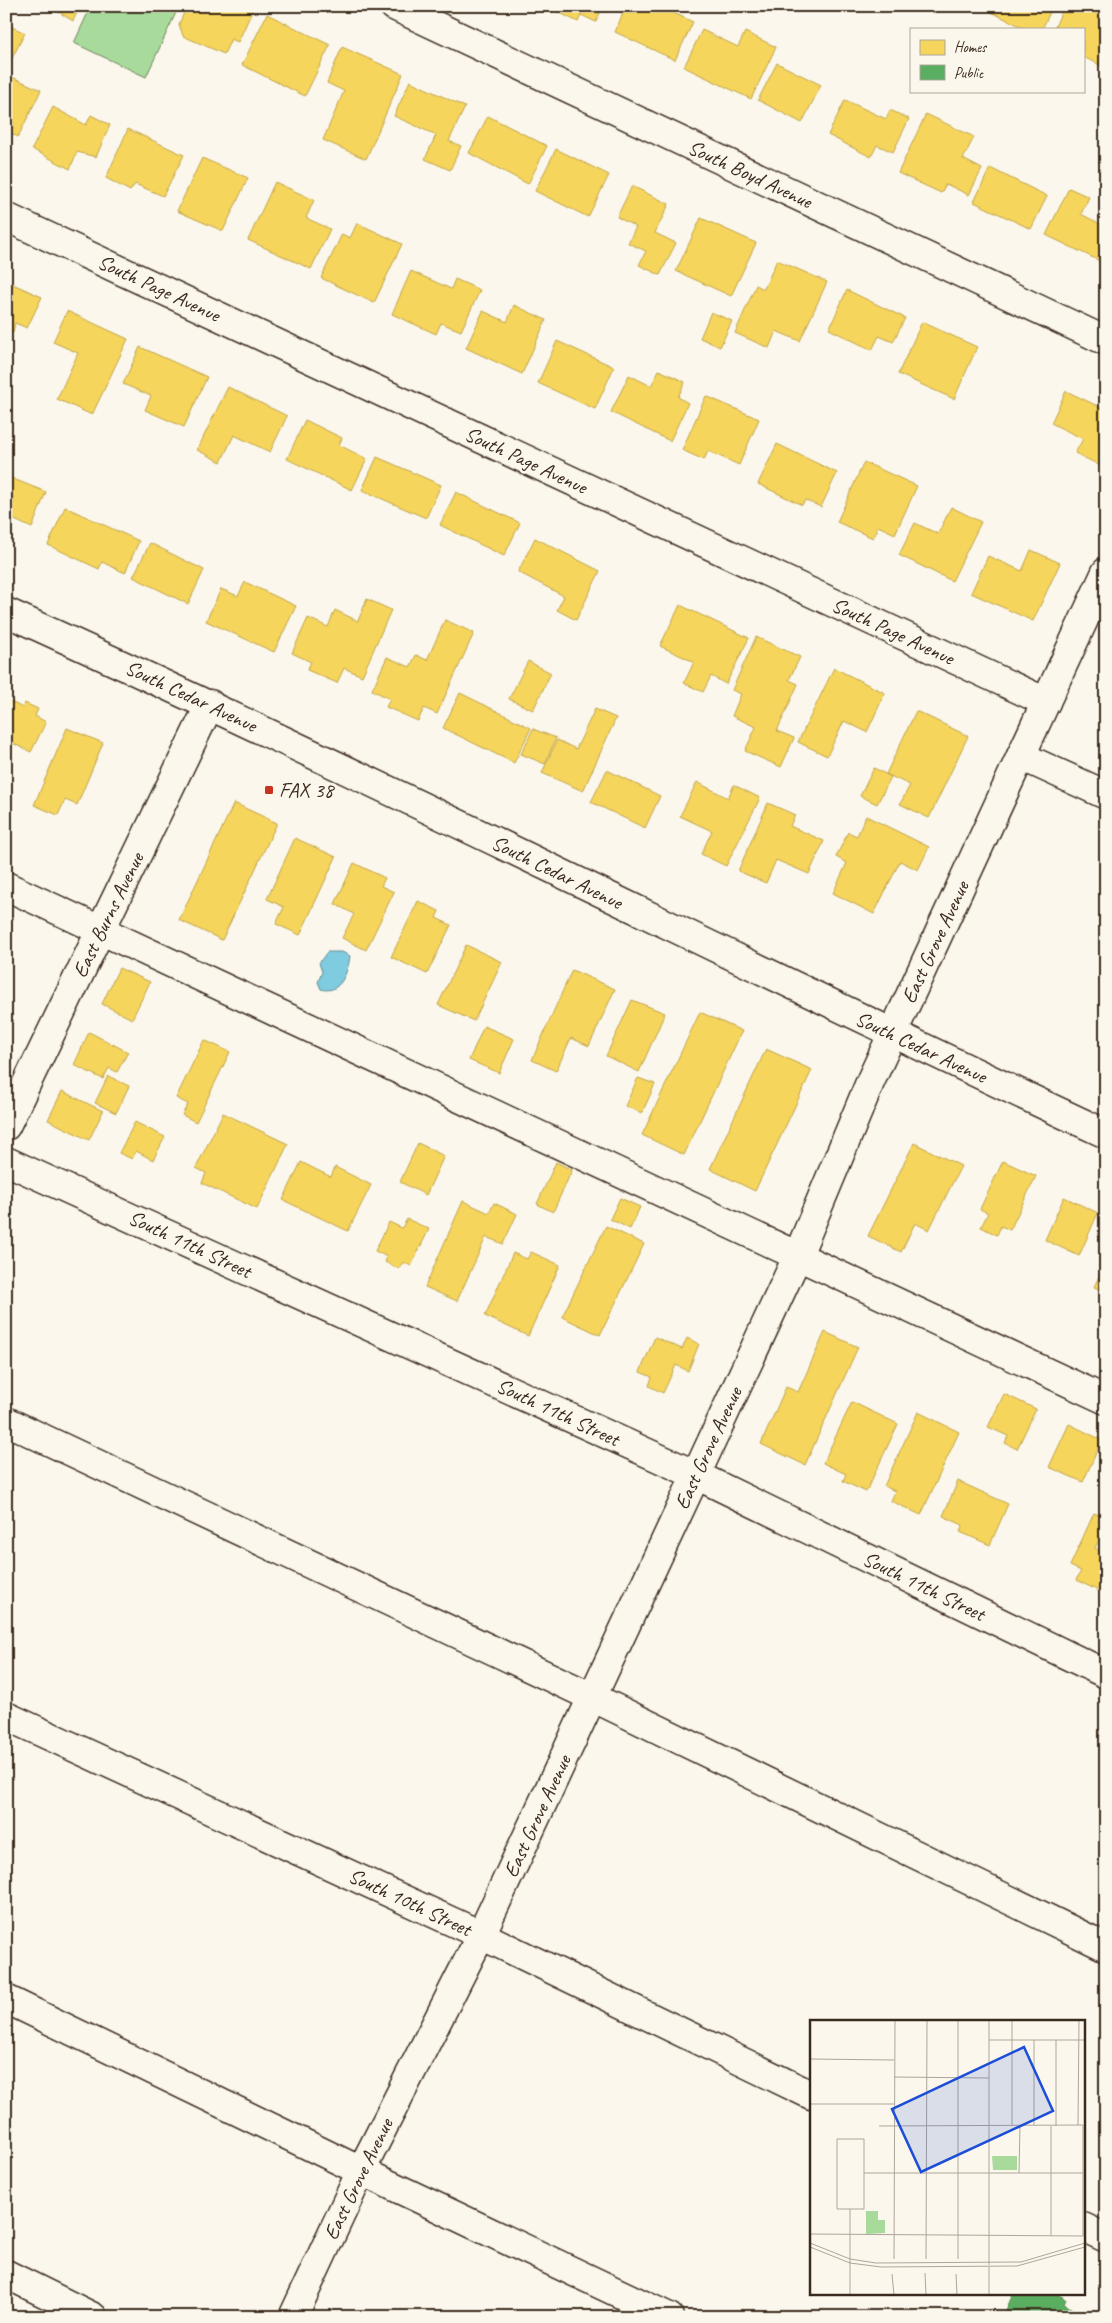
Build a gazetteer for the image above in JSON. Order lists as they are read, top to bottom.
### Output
{
  "streets": {
    "street": [
      "South Boyd Avenue",
      "South Page Avenue",
      "South Cedar Avenue",
      "East Burns Avenue",
      "East Grove Avenue",
      "South 11th Street",
      "South 10th Street"
    ]
  },
  "crossings": [
    ["South Page Avenue", "East Grove Avenue"],
    ["South Cedar Avenue", "East Burns Avenue"],
    ["South Cedar Avenue", "East Grove Avenue"],
    ["East Grove Avenue", "South 11th Street"],
    ["East Grove Avenue", "South 10th Street"]
  ],
  "places": {
    "transit": ["FAX 38"]
  },
  "legend": ["Homes", "Public"]
}
